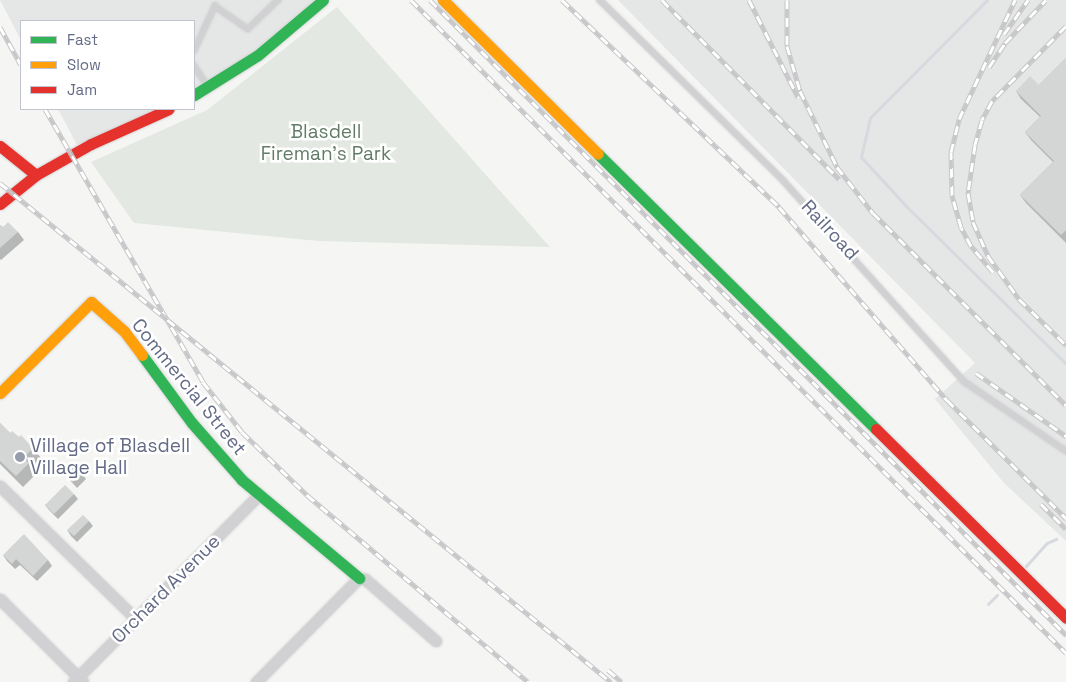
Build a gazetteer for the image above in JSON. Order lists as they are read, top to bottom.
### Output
{
  "streets": {
    "street": ["Commercial Street", "Orchard Avenue"],
    "lane": ["Railroad"]
  },
  "crossings": [
    ["Commercial Street", "Orchard Avenue"]
  ],
  "parks": ["Blasdell Fireman's Park"],
  "places": ["Village of Blasdell Village Hall"],
  "legend": ["Fast", "Slow", "Jam"]
}
